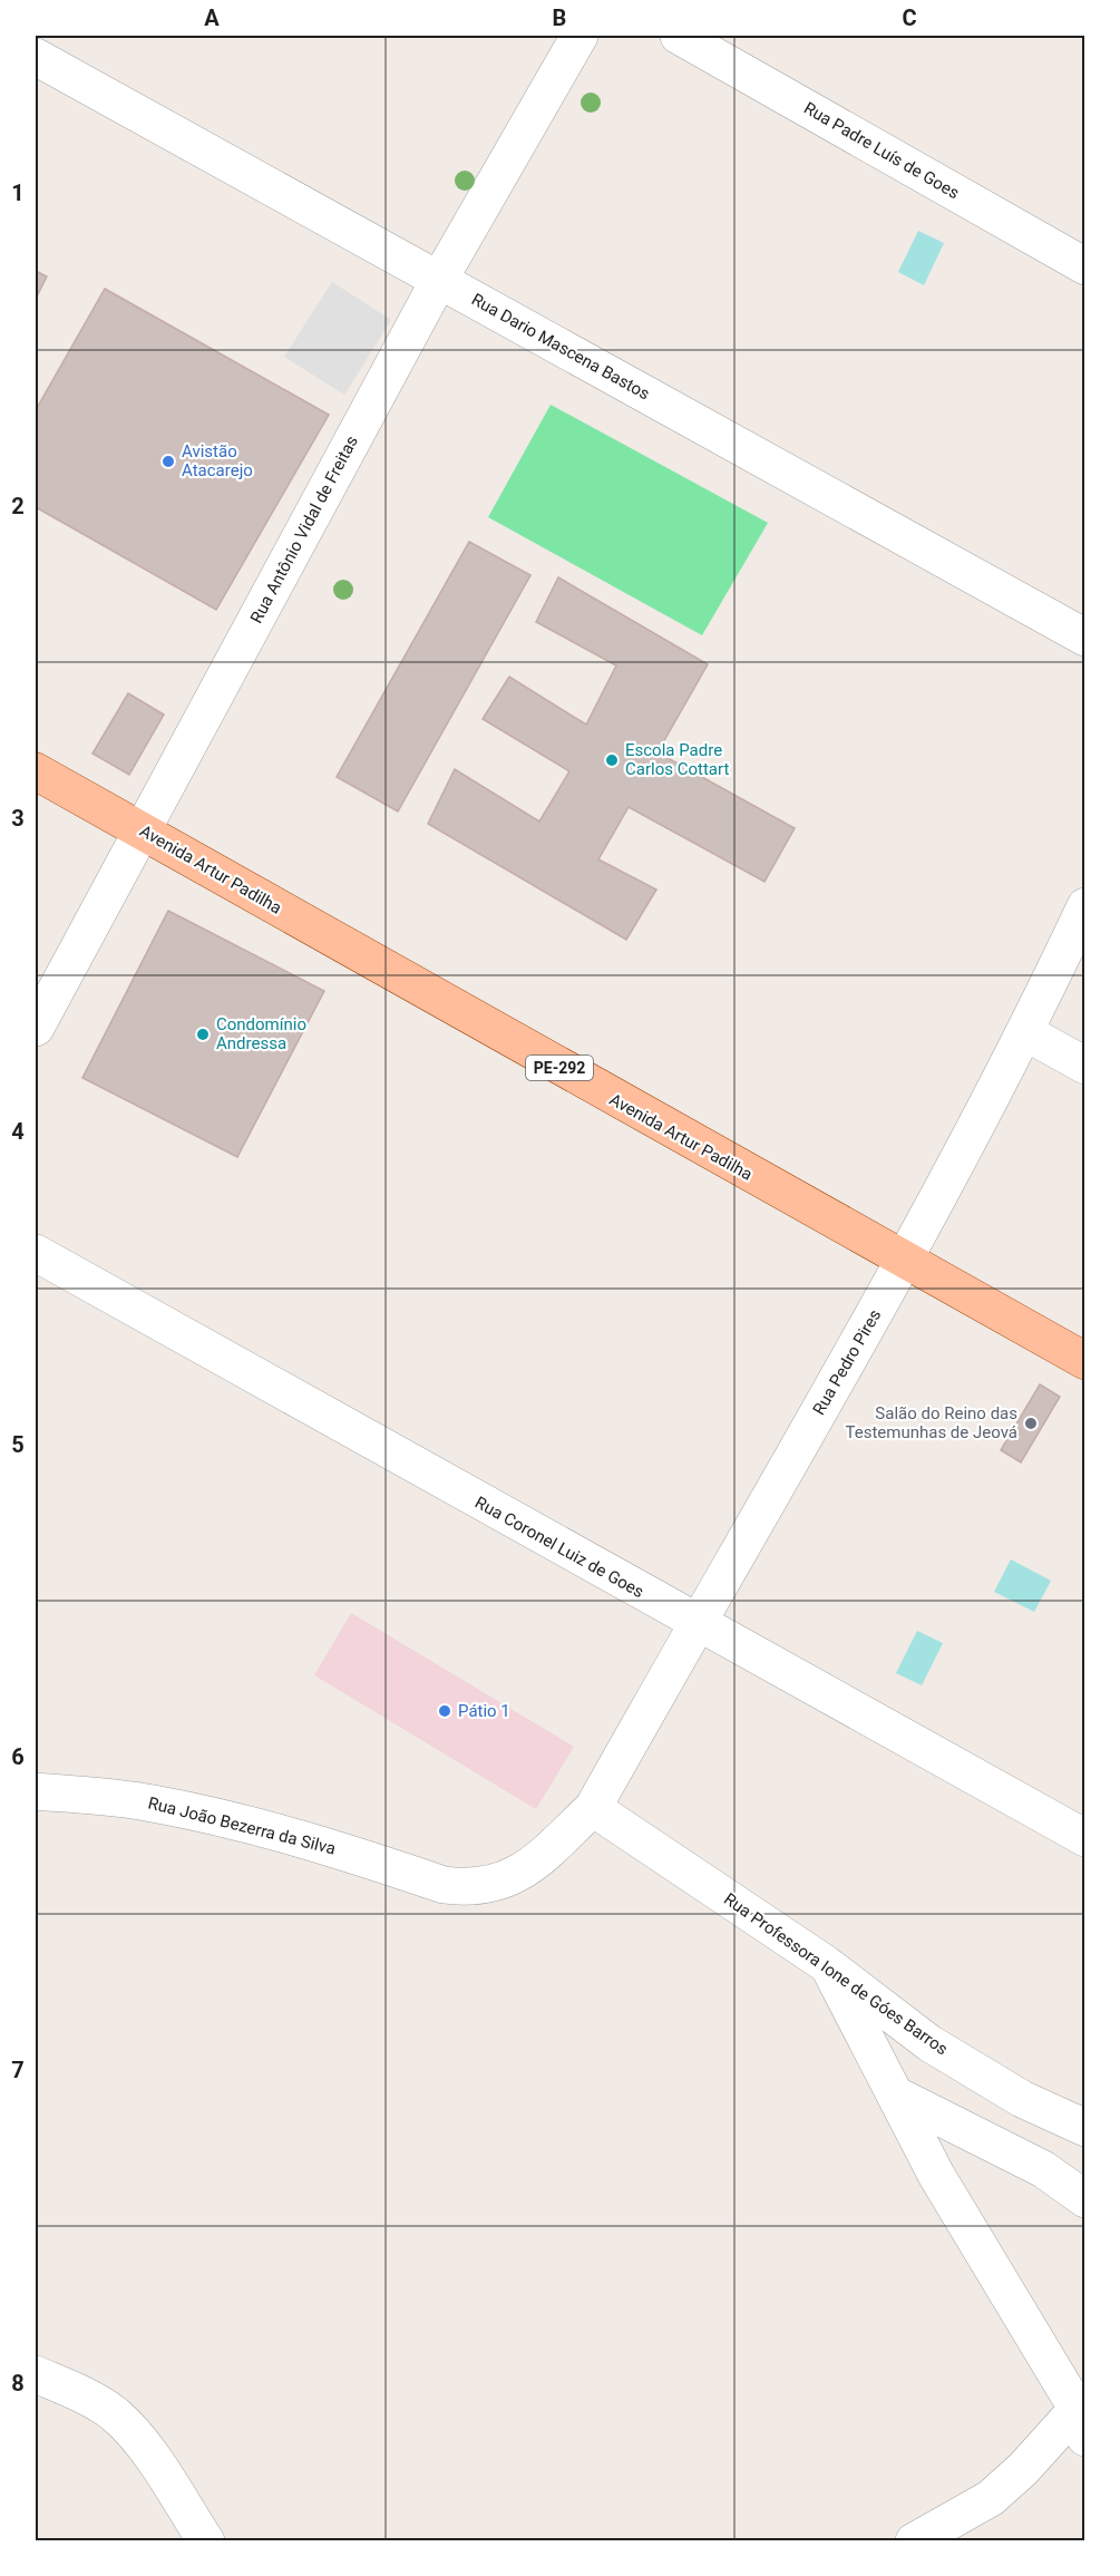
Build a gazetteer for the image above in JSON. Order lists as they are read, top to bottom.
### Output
{
  "streets": {
    "main road": ["Avenida Artur Padilha", "PE-292"],
    "street": [
      "Rua Padre Luís de Goes",
      "Rua Dario Mascena Bastos",
      "Rua Antônio Vidal de Freitas",
      "Rua Pedro Pires",
      "Rua Coronel Luiz de Goes",
      "Rua João Bezerra da Silva",
      "Rua Professora Ione de Góes Barros"
    ]
  },
  "crossings": [
    ["Rua Dario Mascena Bastos", "Rua Antônio Vidal de Freitas"],
    ["Rua Antônio Vidal de Freitas", "Avenida Artur Padilha"],
    ["Avenida Artur Padilha", "Rua Pedro Pires"],
    ["Rua Pedro Pires", "Rua Coronel Luiz de Goes"],
    ["Rua Pedro Pires", "Rua João Bezerra da Silva"],
    ["Rua Pedro Pires", "Rua Professora Ione de Góes Barros"],
    ["Rua João Bezerra da Silva", "Rua Professora Ione de Góes Barros"]
  ],
  "places": [
    "Avistão Atacarejo",
    "Escola Padre Carlos Cottart",
    "Condomínio Andressa",
    "Salão do Reino das Testemunhas de Jeová",
    "Pátio 1"
  ],
  "grid": {
    "columns": ["A", "B", "C"],
    "rows": [
      "1",
      "2",
      "3",
      "4",
      "5",
      "6",
      "7",
      "8"
    ]
  }
}
